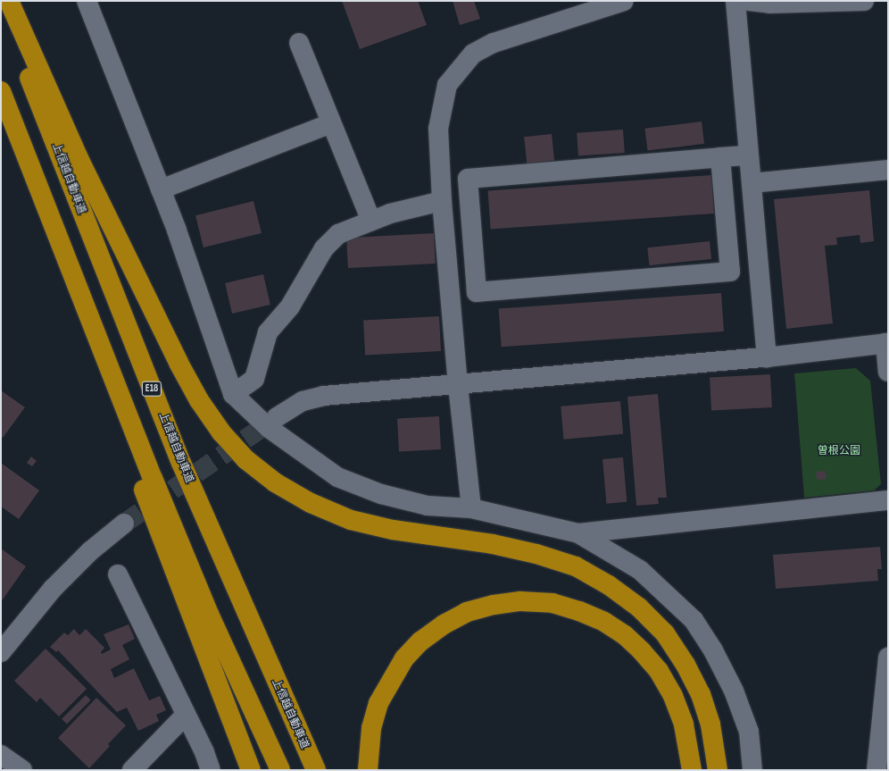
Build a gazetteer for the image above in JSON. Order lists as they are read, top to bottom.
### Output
{
  "streets": {
    "highway": ["上信越自動車道", "E18"]
  },
  "parks": ["曽根公園"]
}
